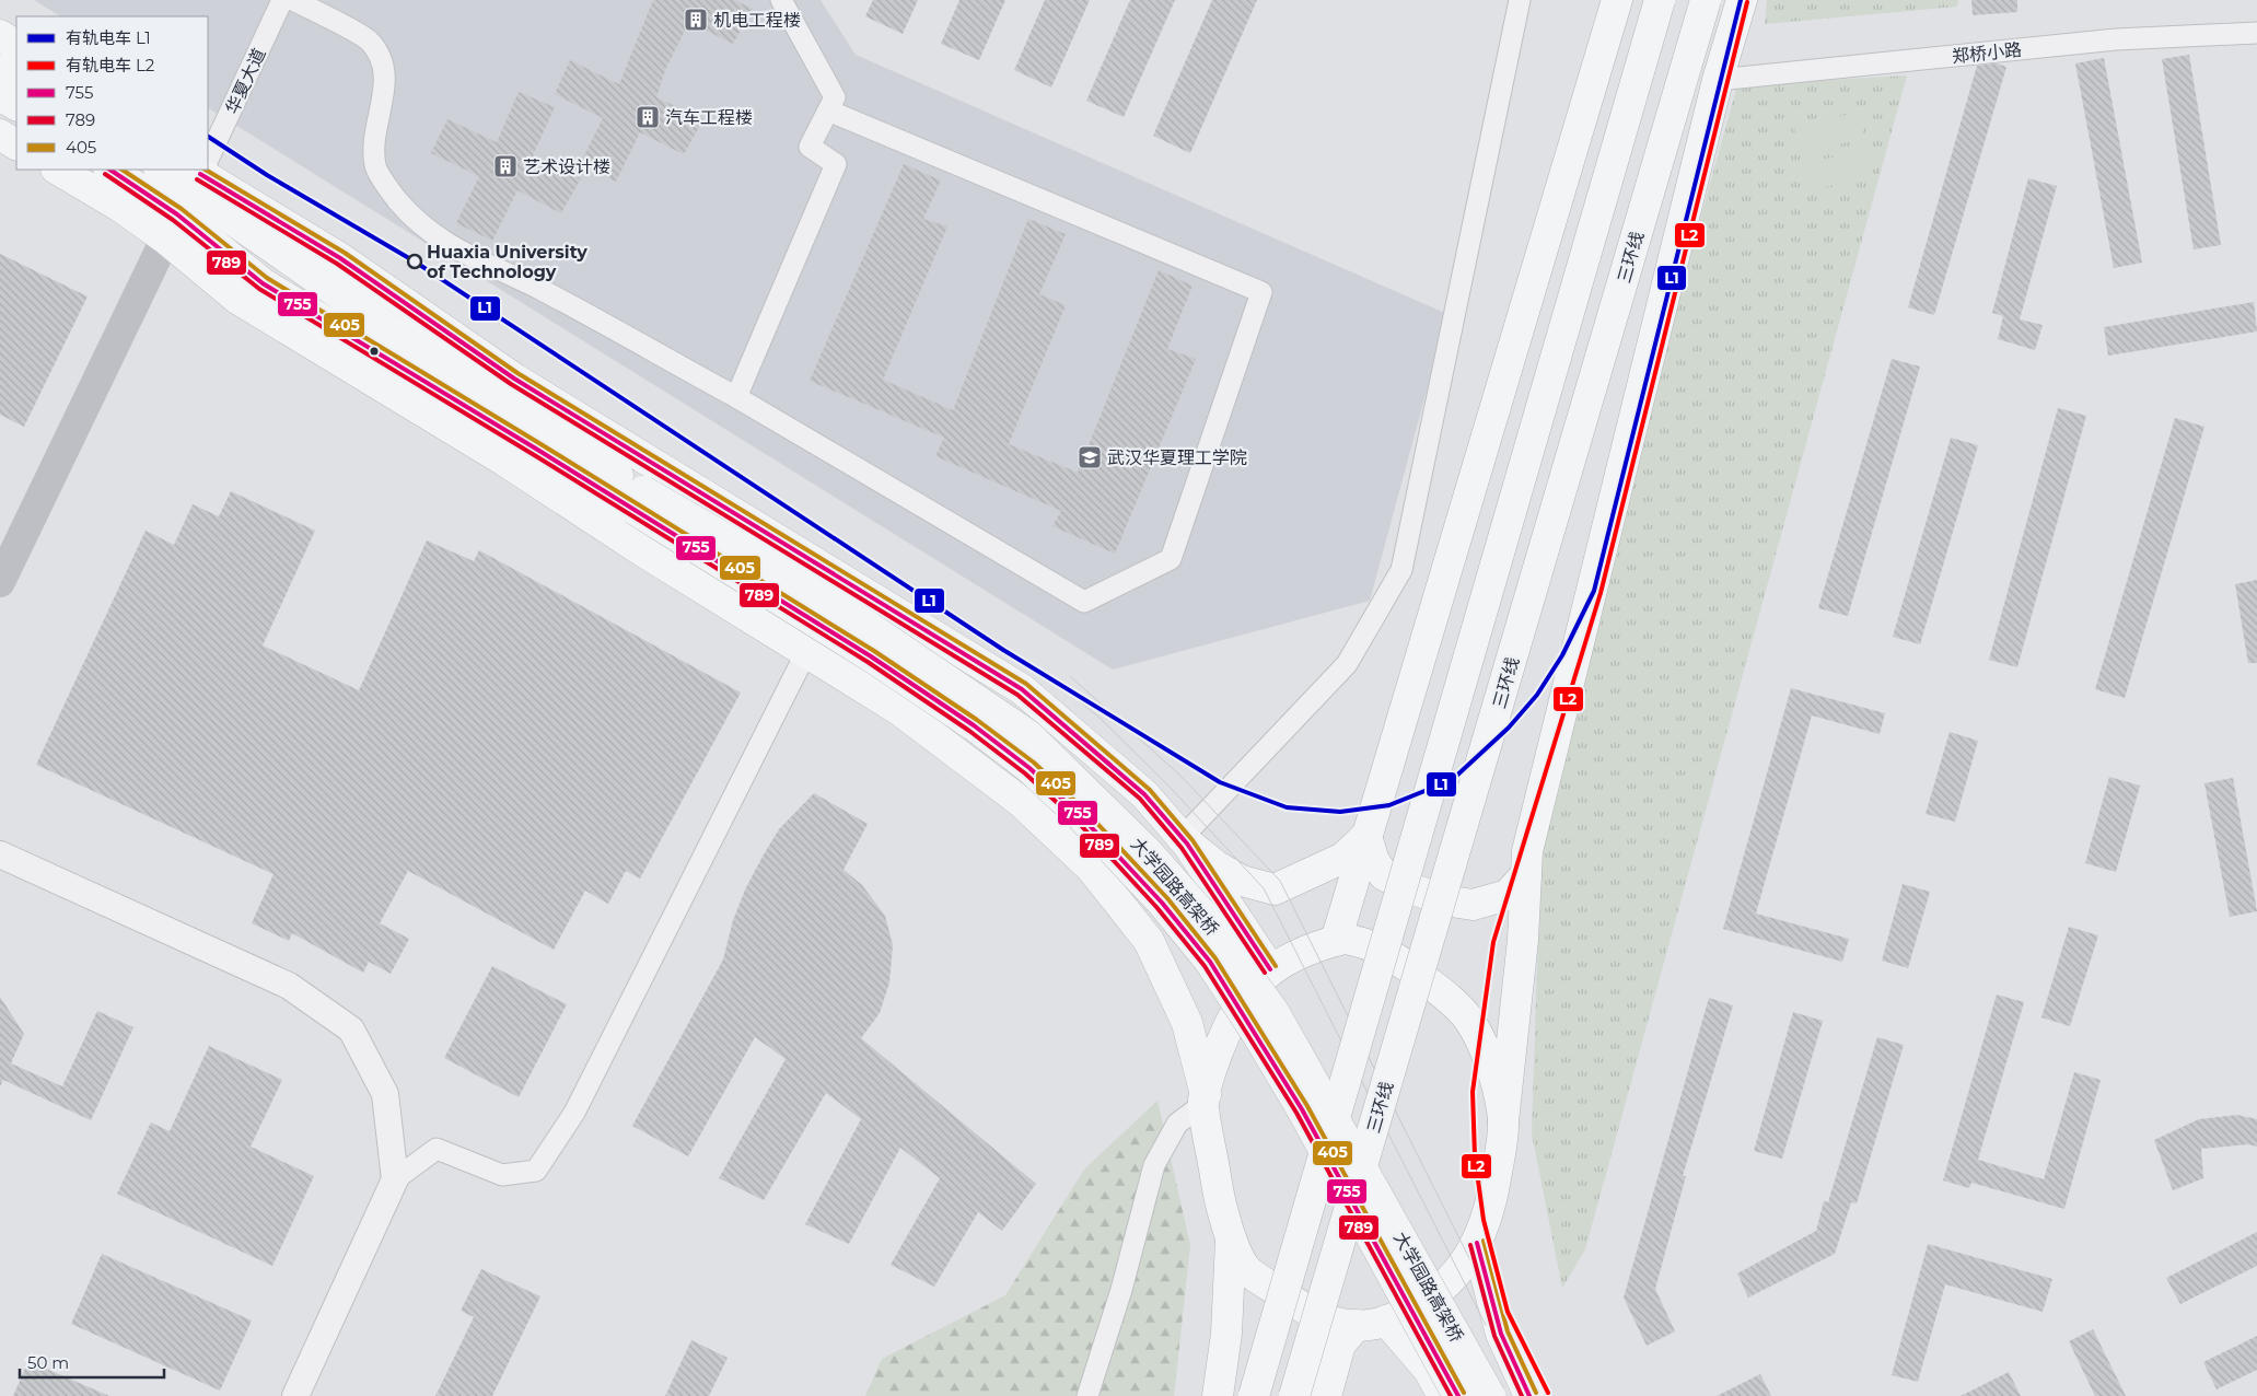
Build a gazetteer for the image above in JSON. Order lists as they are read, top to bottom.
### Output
{
  "streets": {
    "main road": ["三环线", "大学园路高架桥"],
    "street": ["郑桥小路", "华夏大道"]
  },
  "places": {
    "building": ["机电工程楼", "汽车工程楼", "艺术设计楼"],
    "other": ["Huaxia University of Technology"],
    "school or university": ["武汉华夏理工学院"]
  },
  "lines": [
    "tram line L1",
    "tram line L2",
    "transit line 755",
    "transit line 405",
    "transit line 789"
  ],
  "legend": [
    "有轨电车 L1",
    "有轨电车 L2",
    "755",
    "789",
    "405"
  ],
  "scale_bar": "50 m"
}
